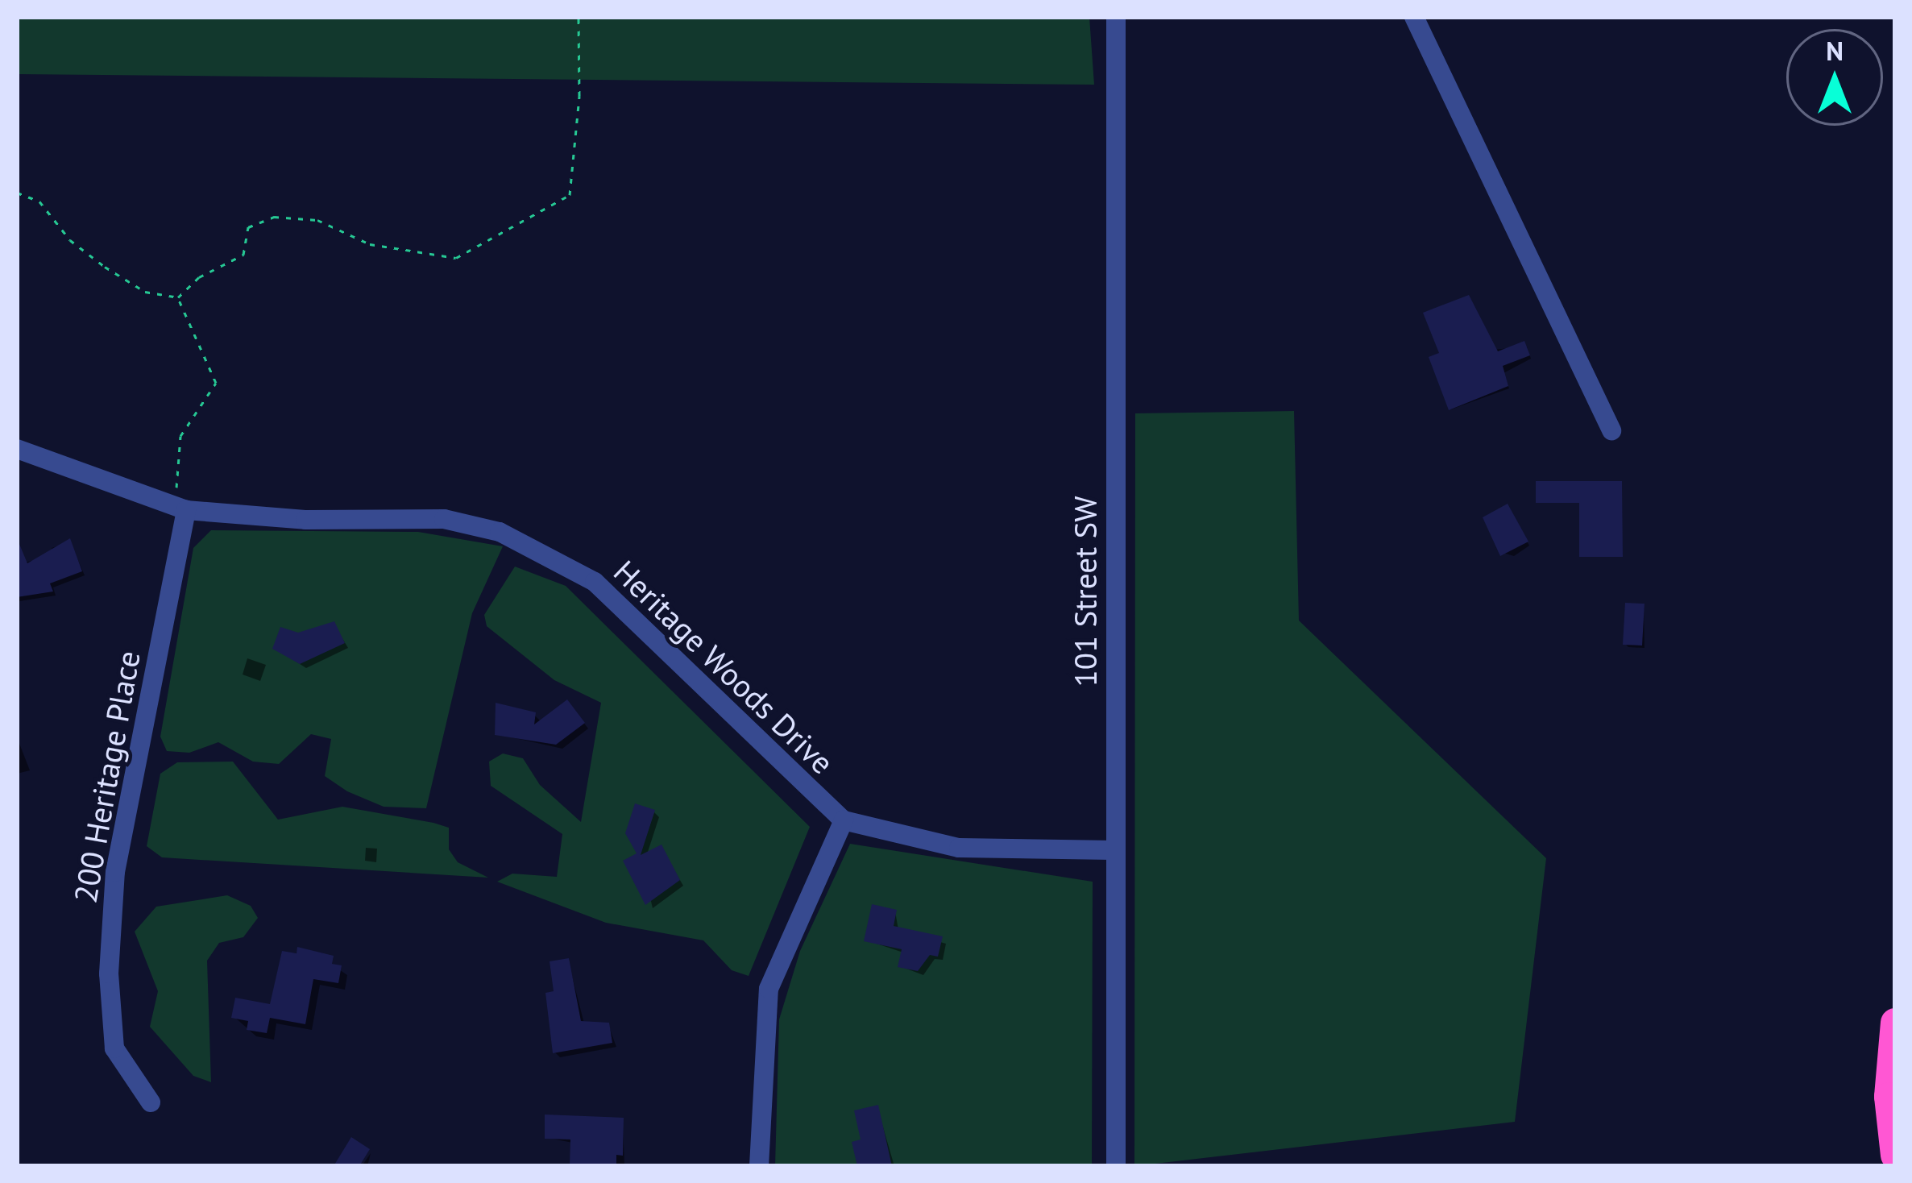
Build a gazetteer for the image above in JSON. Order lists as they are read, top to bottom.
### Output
{
  "streets": {
    "street": ["101 Street SW", "Heritage Woods Drive", "200 Heritage Place"]
  },
  "crossings": [
    ["101 Street SW", "Heritage Woods Drive"],
    ["Heritage Woods Drive", "200 Heritage Place"]
  ],
  "north": "top"
}
